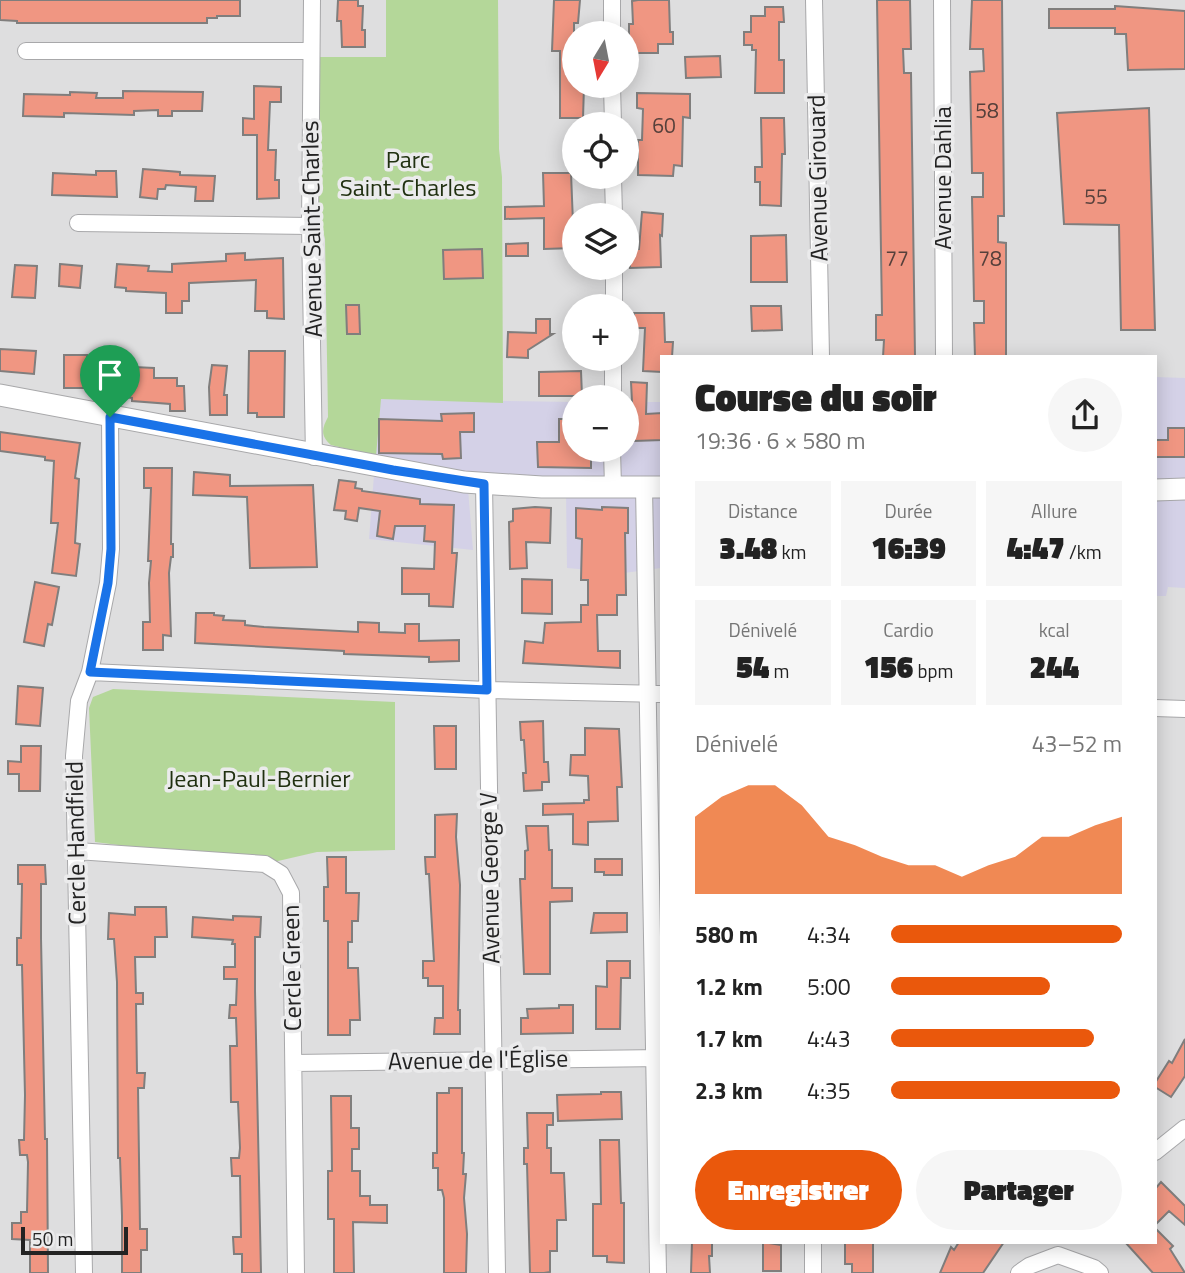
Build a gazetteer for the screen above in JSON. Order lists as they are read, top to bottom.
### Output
{
  "streets": {
    "street": [
      "Avenue Girouard",
      "Avenue Dahlia",
      "Avenue Saint-Charles",
      "Cercle Handfield",
      "Avenue George V",
      "Cercle Green",
      "Avenue de l'Église"
    ]
  },
  "crossings": [
    ["Cercle Handfield", "Cercle Green"],
    ["Avenue George V", "Avenue de l'Église"],
    ["Cercle Green", "Avenue de l'Église"]
  ],
  "parks": ["Parc Saint-Charles", "Jean-Paul-Bernier"],
  "house_numbers": [
    "58",
    "60",
    "55",
    "77",
    "78"
  ],
  "scale_bar": "50 m",
  "north": "bottom",
  "page": {
    "map_buttons": ["+", "−"],
    "heading": ["Course du soir", "19:36 · 6 × 580 m"],
    "stats": [
      ["Distance", "3.48 km"],
      ["Durée", "16:39"],
      ["Allure", "4:47 /km"],
      ["Dénivelé", "54 m"],
      ["Cardio", "156 bpm"],
      ["kcal", "244"]
    ],
    "chart": ["Dénivelé", "43–52 m"],
    "list": [
      {
        "name": "580 m",
        "note": "4:34"
      },
      {
        "name": "1.2 km",
        "note": "5:00"
      },
      {
        "name": "1.7 km",
        "note": "4:43"
      },
      {
        "name": "2.3 km",
        "note": "4:35"
      }
    ],
    "buttons": ["Enregistrer", "Partager"],
    "scale": "50 m"
  }
}
